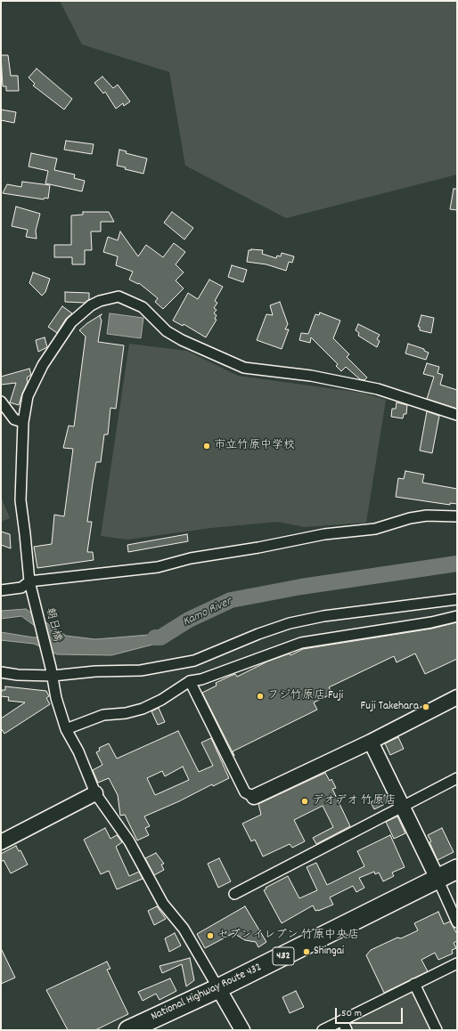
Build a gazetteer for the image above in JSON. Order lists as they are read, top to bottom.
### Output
{
  "streets": {
    "highway": ["432", "National Highway Route 432"],
    "street": ["朝日橋"]
  },
  "crossings": [
    ["朝日橋", "National Highway Route 432"]
  ],
  "water": ["Kamo River"],
  "places": [
    "市立竹原中学校",
    "フジ竹原店 Fuji",
    "Fuji Takehara",
    "デオデオ 竹原店",
    "セブンイレブン 竹原中央店",
    "Shingai"
  ],
  "scale_bar": "50 m"
}
